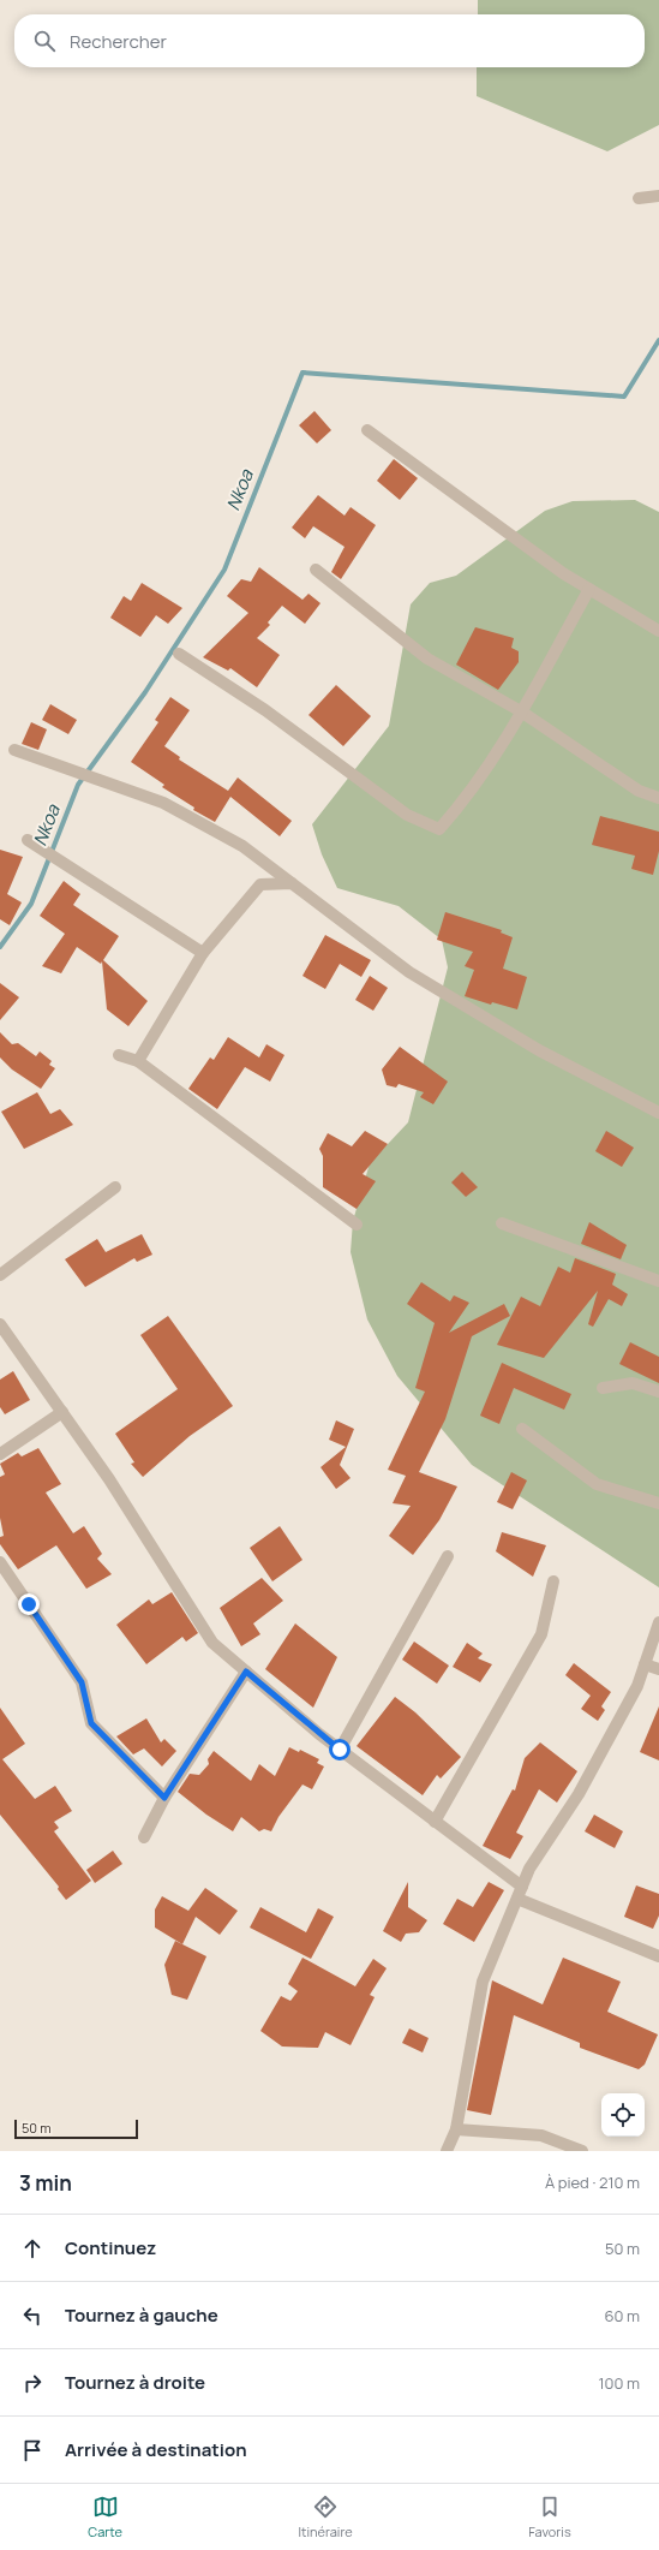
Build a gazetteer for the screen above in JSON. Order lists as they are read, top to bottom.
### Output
{
  "water": ["Nkoa"],
  "scale_bar": "50 m",
  "page": {
    "search": "Rechercher",
    "scale": "50 m",
    "heading": ["3 min", "À pied · 210 m"],
    "list": [
      ["Continuez", "50 m"],
      ["Tournez à gauche", "60 m"],
      ["Tournez à droite", "100 m"],
      "Arrivée à destination"
    ],
    "nav": ["Carte", "Itinéraire", "Favoris"]
  }
}
